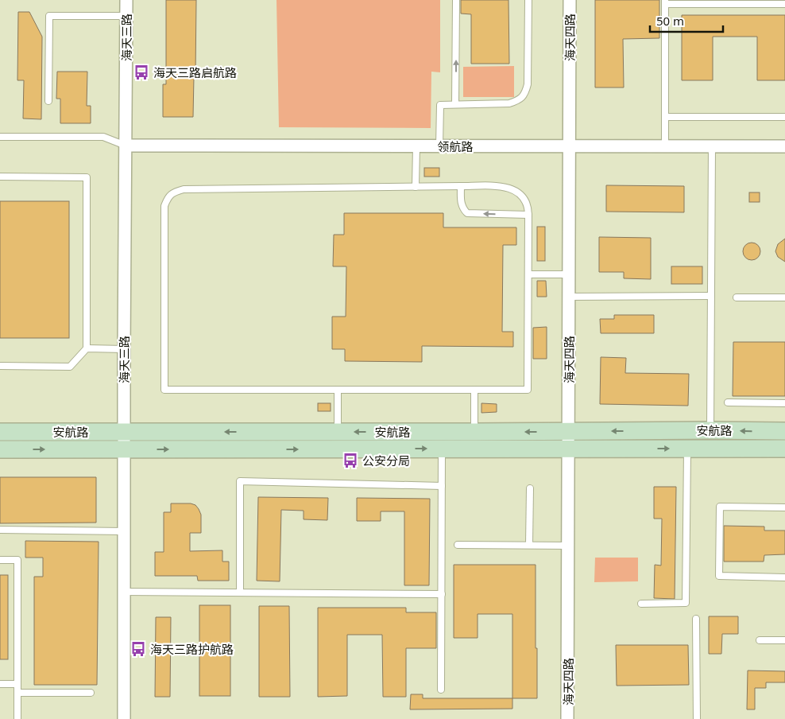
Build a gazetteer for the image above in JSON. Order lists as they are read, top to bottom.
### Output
{
  "streets": {
    "street": [
      "海天三路",
      "海天四路",
      "领航路",
      "安航路"
    ]
  },
  "crossings": [
    ["海天三路", "领航路"],
    ["海天三路", "安航路"],
    ["海天四路", "领航路"],
    ["海天四路", "安航路"]
  ],
  "places": {
    "bus stop": ["海天三路启航路", "公安分局", "海天三路护航路"]
  },
  "scale_bar": "50 m"
}
